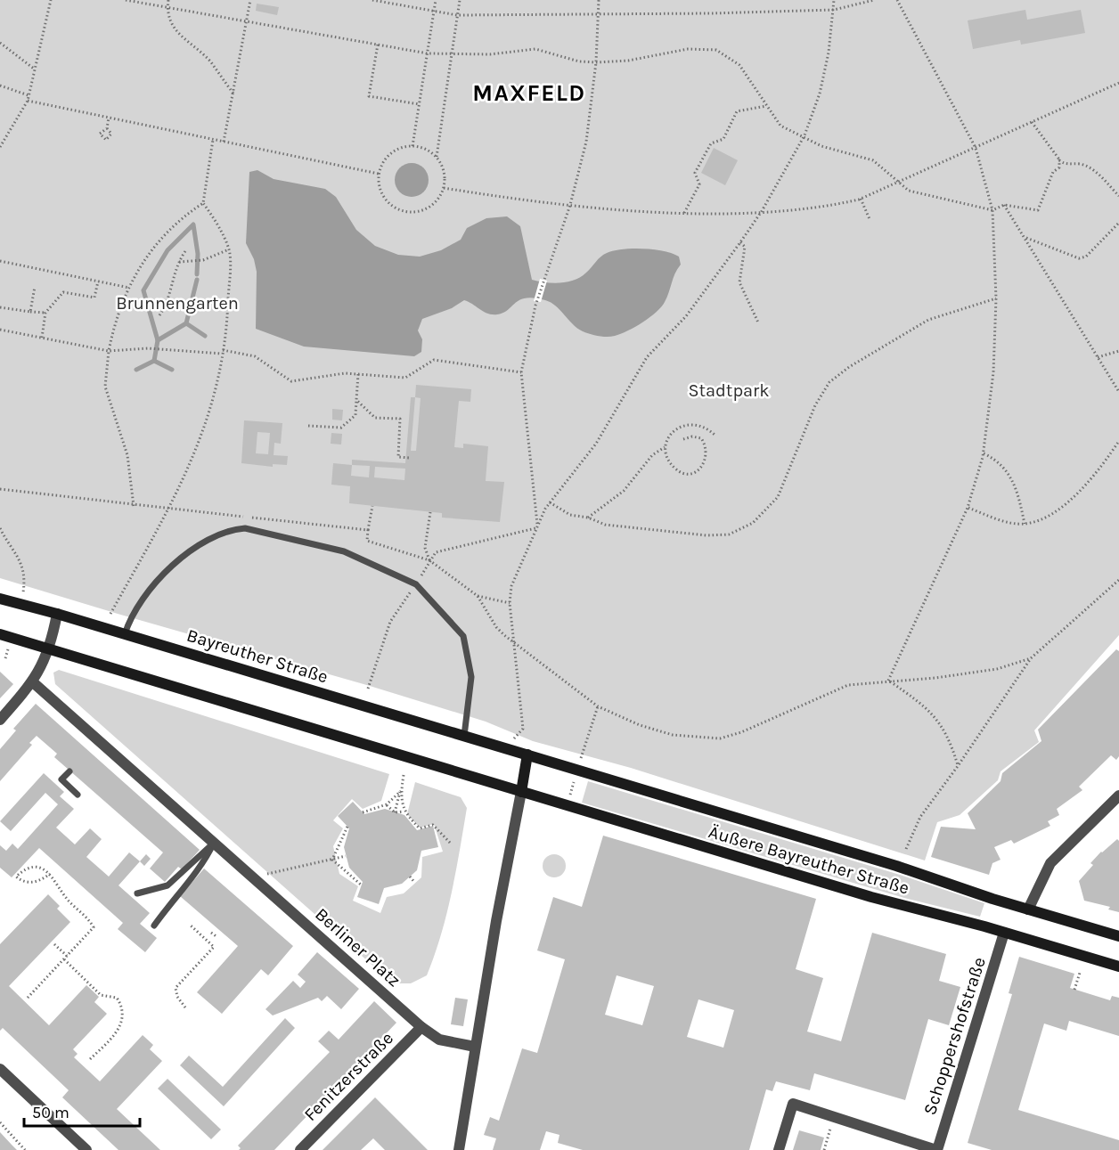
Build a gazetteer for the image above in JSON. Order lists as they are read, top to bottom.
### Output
{
  "streets": {
    "main road": ["Bayreuther Straße", "Äußere Bayreuther Straße"],
    "street": ["Berliner Platz", "Schoppershofstraße", "Fenitzerstraße"]
  },
  "crossings": [
    ["Bayreuther Straße", "Äußere Bayreuther Straße"],
    ["Äußere Bayreuther Straße", "Schoppershofstraße"],
    ["Berliner Platz", "Fenitzerstraße"]
  ],
  "districts": ["MAXFELD"],
  "parks": ["Brunnengarten", "Stadtpark"],
  "scale_bar": "50 m"
}
